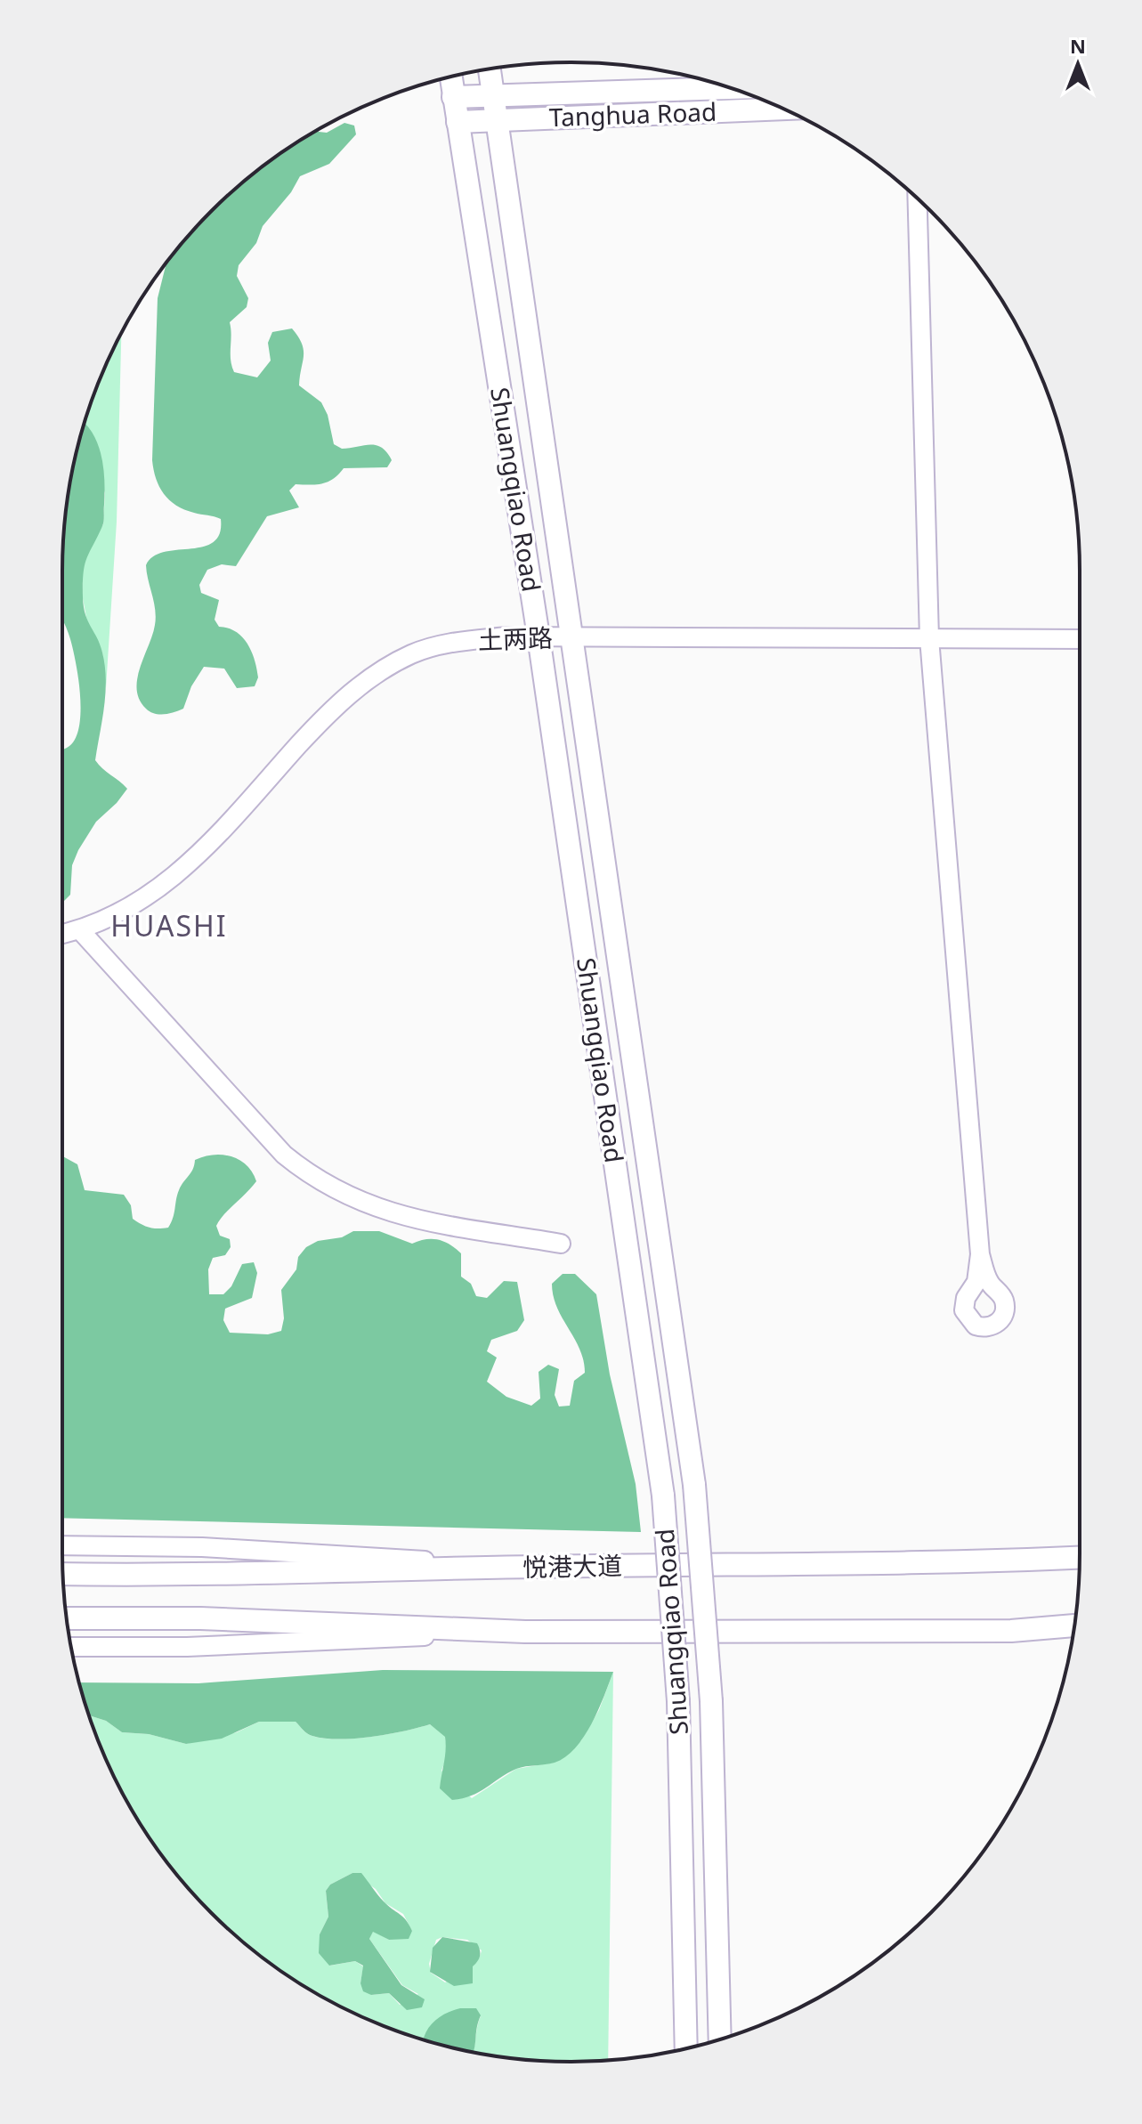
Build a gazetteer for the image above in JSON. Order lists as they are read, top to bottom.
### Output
{
  "streets": {
    "main road": ["Tanghua Road", "Shuangqiao Road", "悦港大道"],
    "street": ["土两路"]
  },
  "crossings": [
    ["Tanghua Road", "Shuangqiao Road"],
    ["Shuangqiao Road", "土两路"]
  ],
  "districts": ["HUASHI"],
  "north": "top"
}
